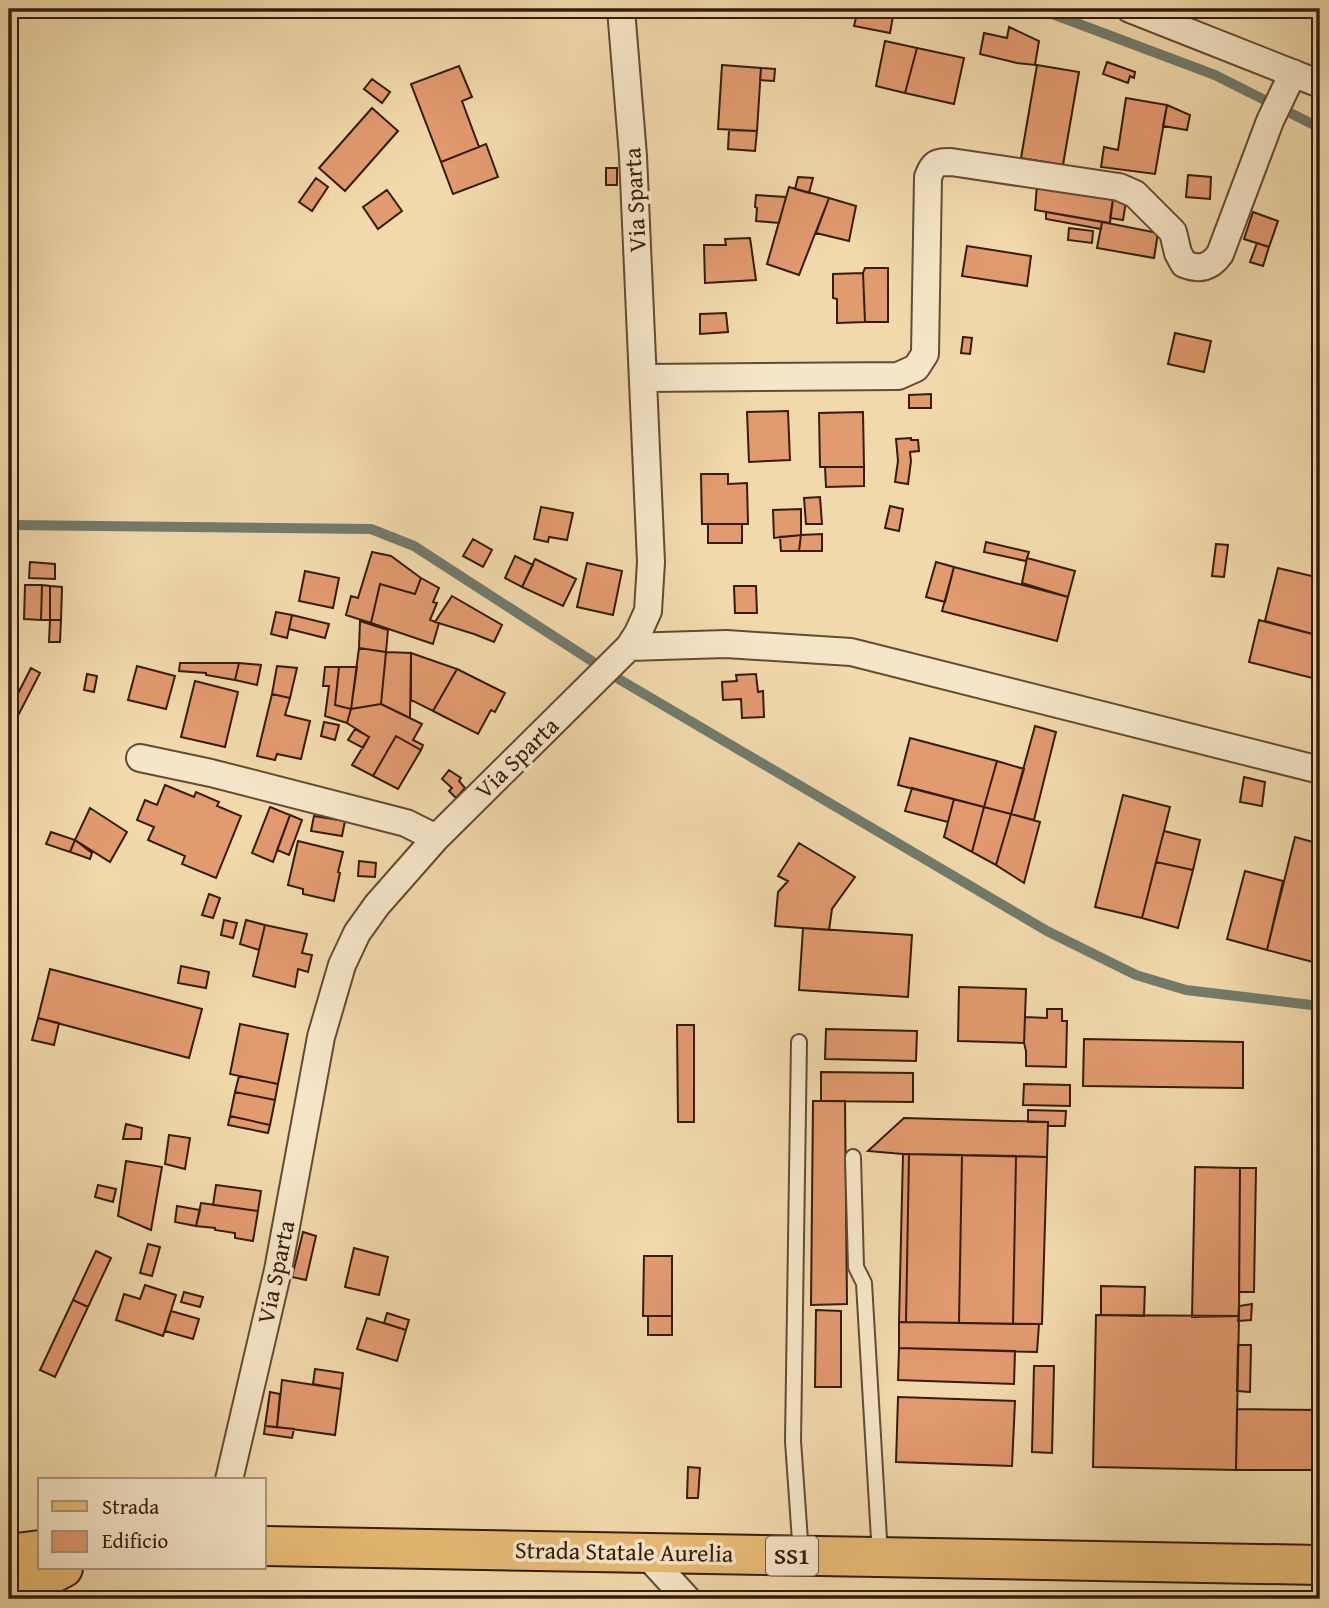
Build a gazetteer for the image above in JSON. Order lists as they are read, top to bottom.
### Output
{
  "streets": {
    "main road": ["Strada Statale Aurelia", "SS1"],
    "street": ["Via Sparta"]
  },
  "legend": ["Strada", "Edificio"]
}
